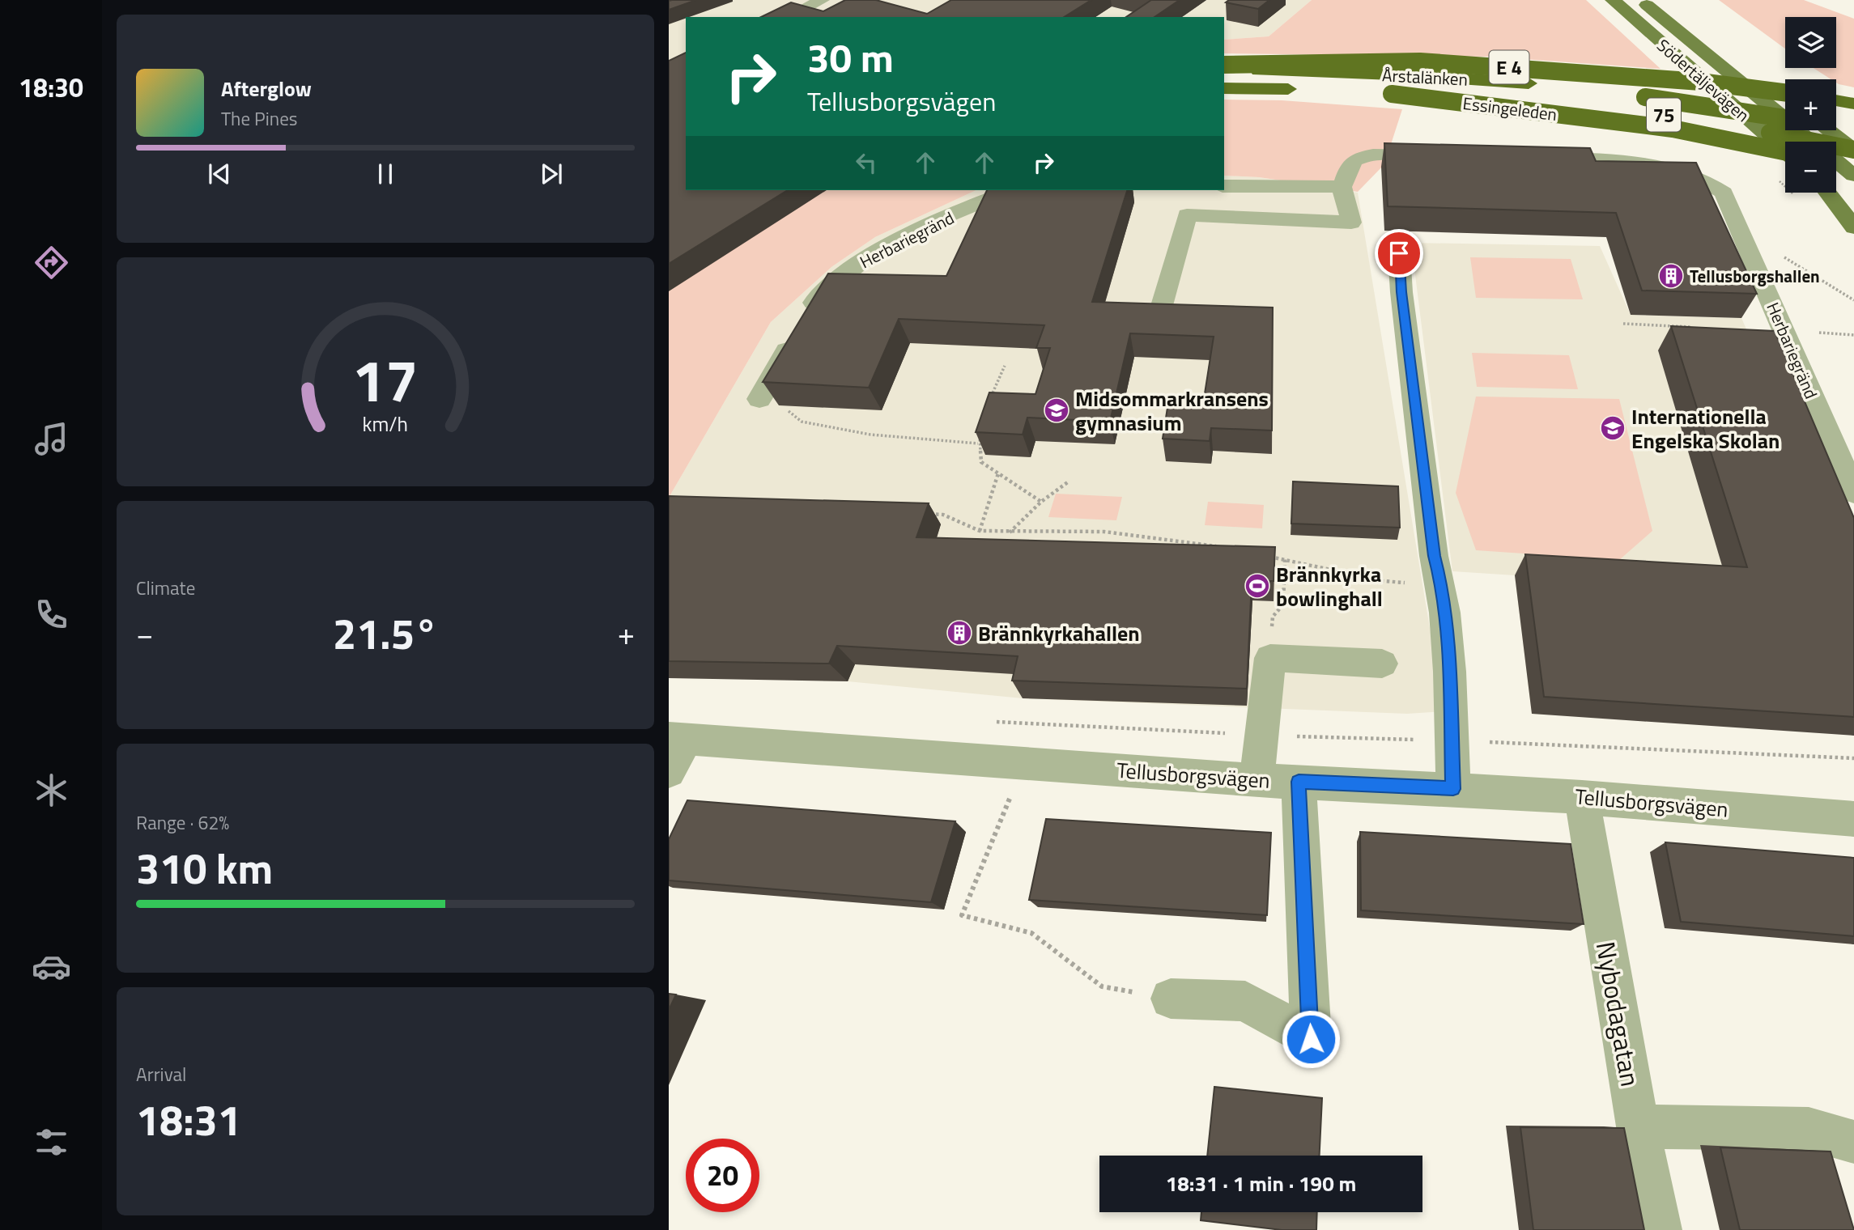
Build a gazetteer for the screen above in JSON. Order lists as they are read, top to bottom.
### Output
{
  "streets": {
    "highway": [
      "E 4",
      "Årstalänken",
      "Essingeleden",
      "75"
    ],
    "main road": ["Södertäljevägen"],
    "street": ["Herbariegränd", "Tellusborgsvägen", "Nybodagatan"]
  },
  "crossings": [
    ["Årstalänken", "Essingeleden"],
    ["Tellusborgsvägen", "Nybodagatan"]
  ],
  "places": {
    "building": ["Tellusborgshallen", "Brännkyrkahallen"],
    "school or university": ["Midsommarkransens gymnasium", "Internationella Engelska Skolan"],
    "sports": ["Brännkyrka bowlinghall"]
  },
  "page": {
    "tabs": "18:30",
    "map_buttons": ["+", "−"],
    "turn": ["30 m", "Tellusborgsvägen"],
    "song": ["Afterglow", "The Pines"],
    "tile": [
      "Climate",
      ["Range · 62%", "310 km"],
      ["Arrival", "18:31"]
    ],
    "heat": ["−", "21.5°", "+"],
    "limit": "20",
    "trip": "18:31 · 1 min · 190 m",
    "gauge": ["17", "km/h"]
  }
}
